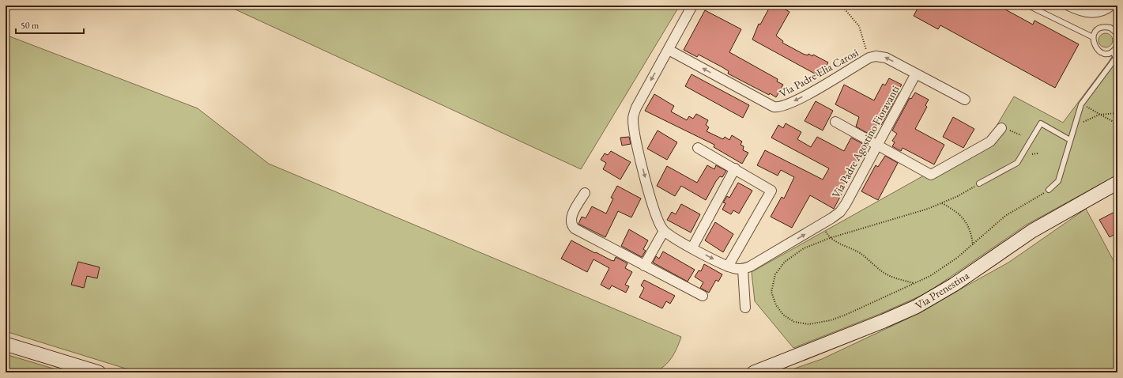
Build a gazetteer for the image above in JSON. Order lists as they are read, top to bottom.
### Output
{
  "streets": {
    "main road": ["Via Prenestina"],
    "street": ["Via Padre Elia Carosi", "Via Padre Agostino Fioravanti"]
  },
  "crossings": [
    ["Via Padre Elia Carosi", "Via Padre Agostino Fioravanti"]
  ],
  "one_way": ["Via Padre Agostino Fioravanti"],
  "scale_bar": "50 m"
}
